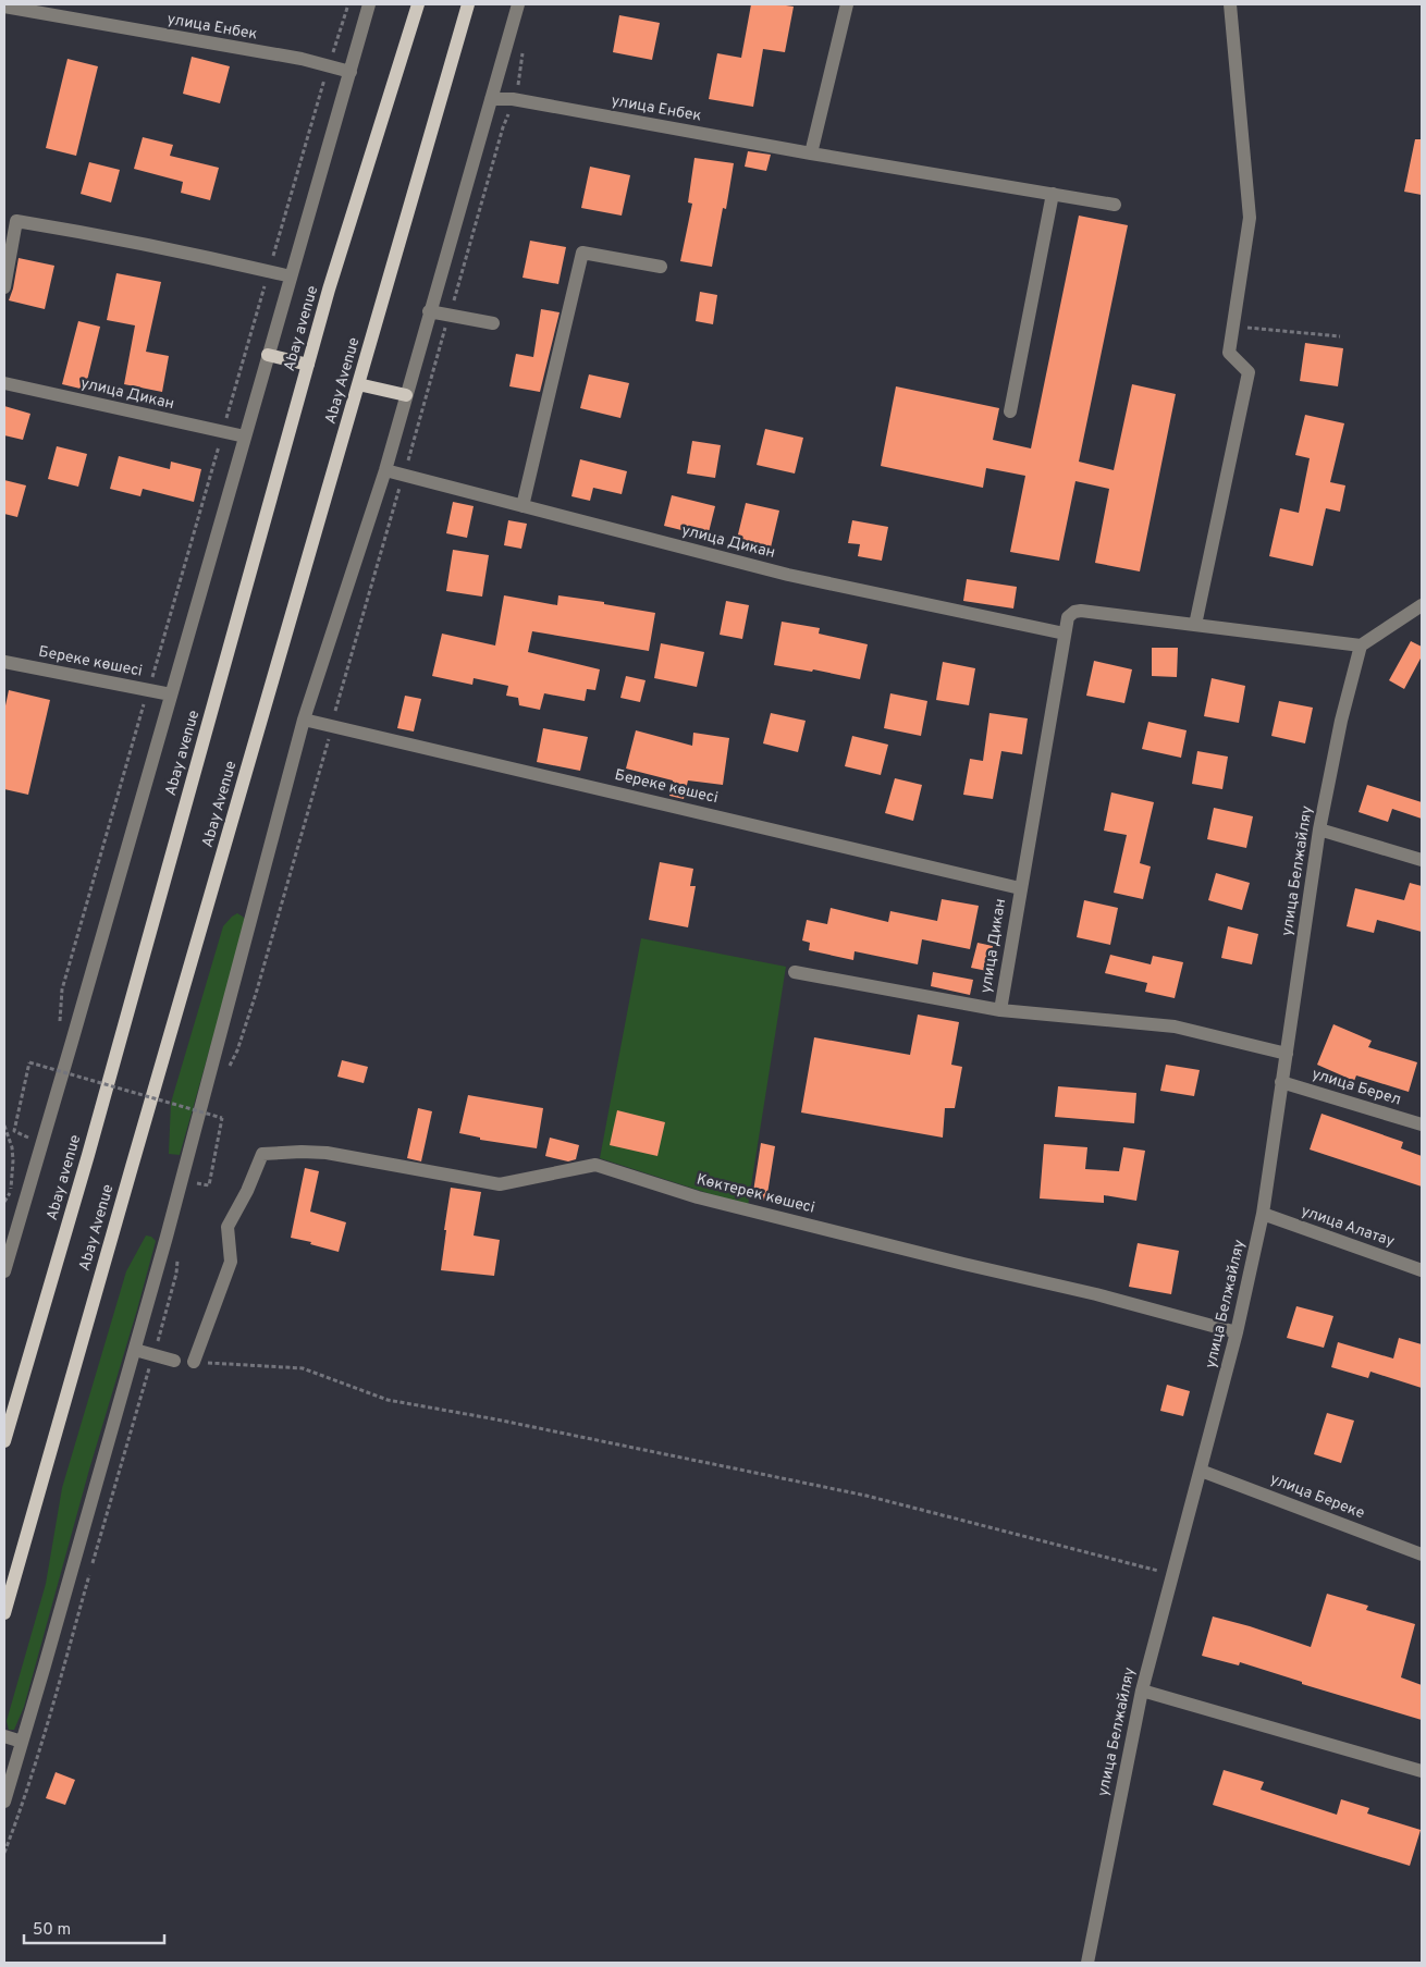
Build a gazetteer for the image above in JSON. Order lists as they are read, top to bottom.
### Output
{
  "streets": {
    "main road": ["Abay avenue", "Abay Avenue"],
    "street": [
      "улица Енбек",
      "улица Дикан",
      "Береке көшесі",
      "улица Белжайляу",
      "улица Берел",
      "Көктерек көшесі",
      "улица Алатау",
      "улица Береке"
    ]
  },
  "crossings": [
    ["улица Дикан", "Береке көшесі"],
    ["улица Дикан", "улица Белжайляу"],
    ["улица Белжайляу", "улица Берел"],
    ["улица Белжайляу", "Көктерек көшесі"],
    ["улица Белжайляу", "улица Алатау"],
    ["улица Белжайляу", "улица Береке"]
  ],
  "scale_bar": "50 m"
}
